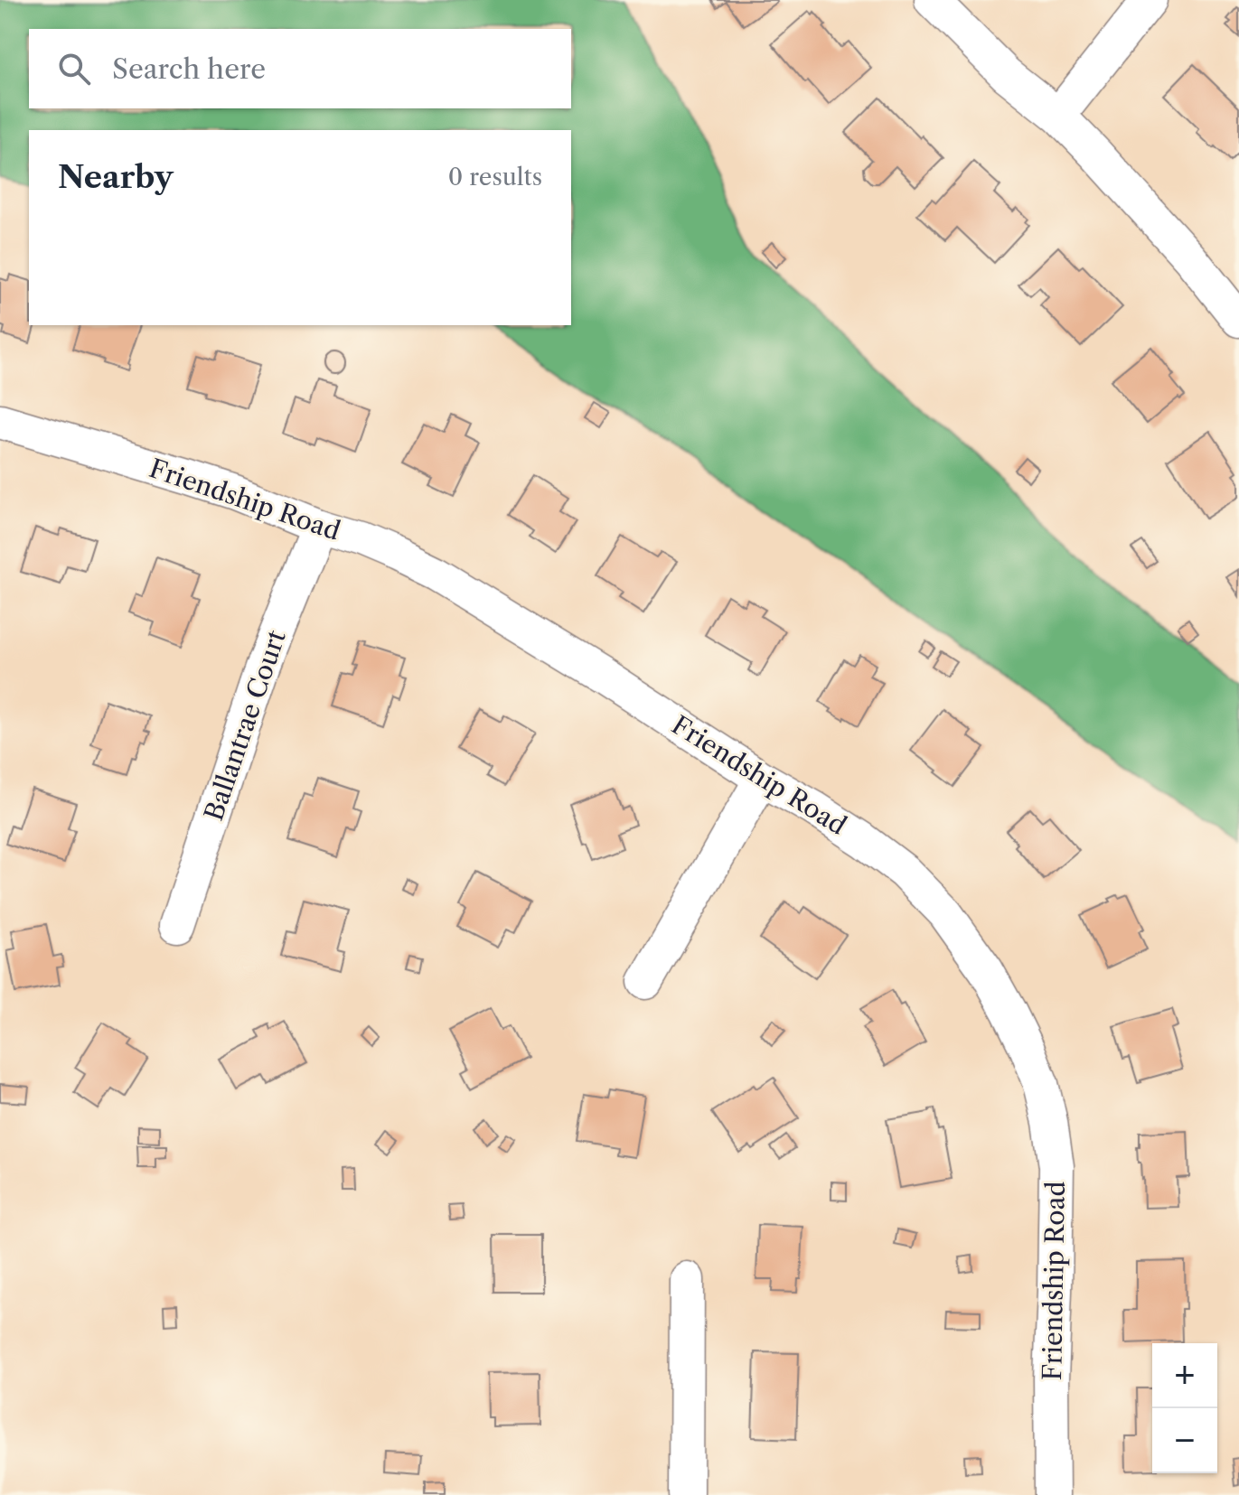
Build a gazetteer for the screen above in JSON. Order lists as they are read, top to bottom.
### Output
{
  "streets": {
    "street": ["Friendship Road", "Ballantrae Court"]
  },
  "crossings": [
    ["Friendship Road", "Ballantrae Court"]
  ],
  "page": {
    "search": "Search here",
    "heading": ["Nearby", "0 results"],
    "map_buttons": ["+", "−"]
  }
}
